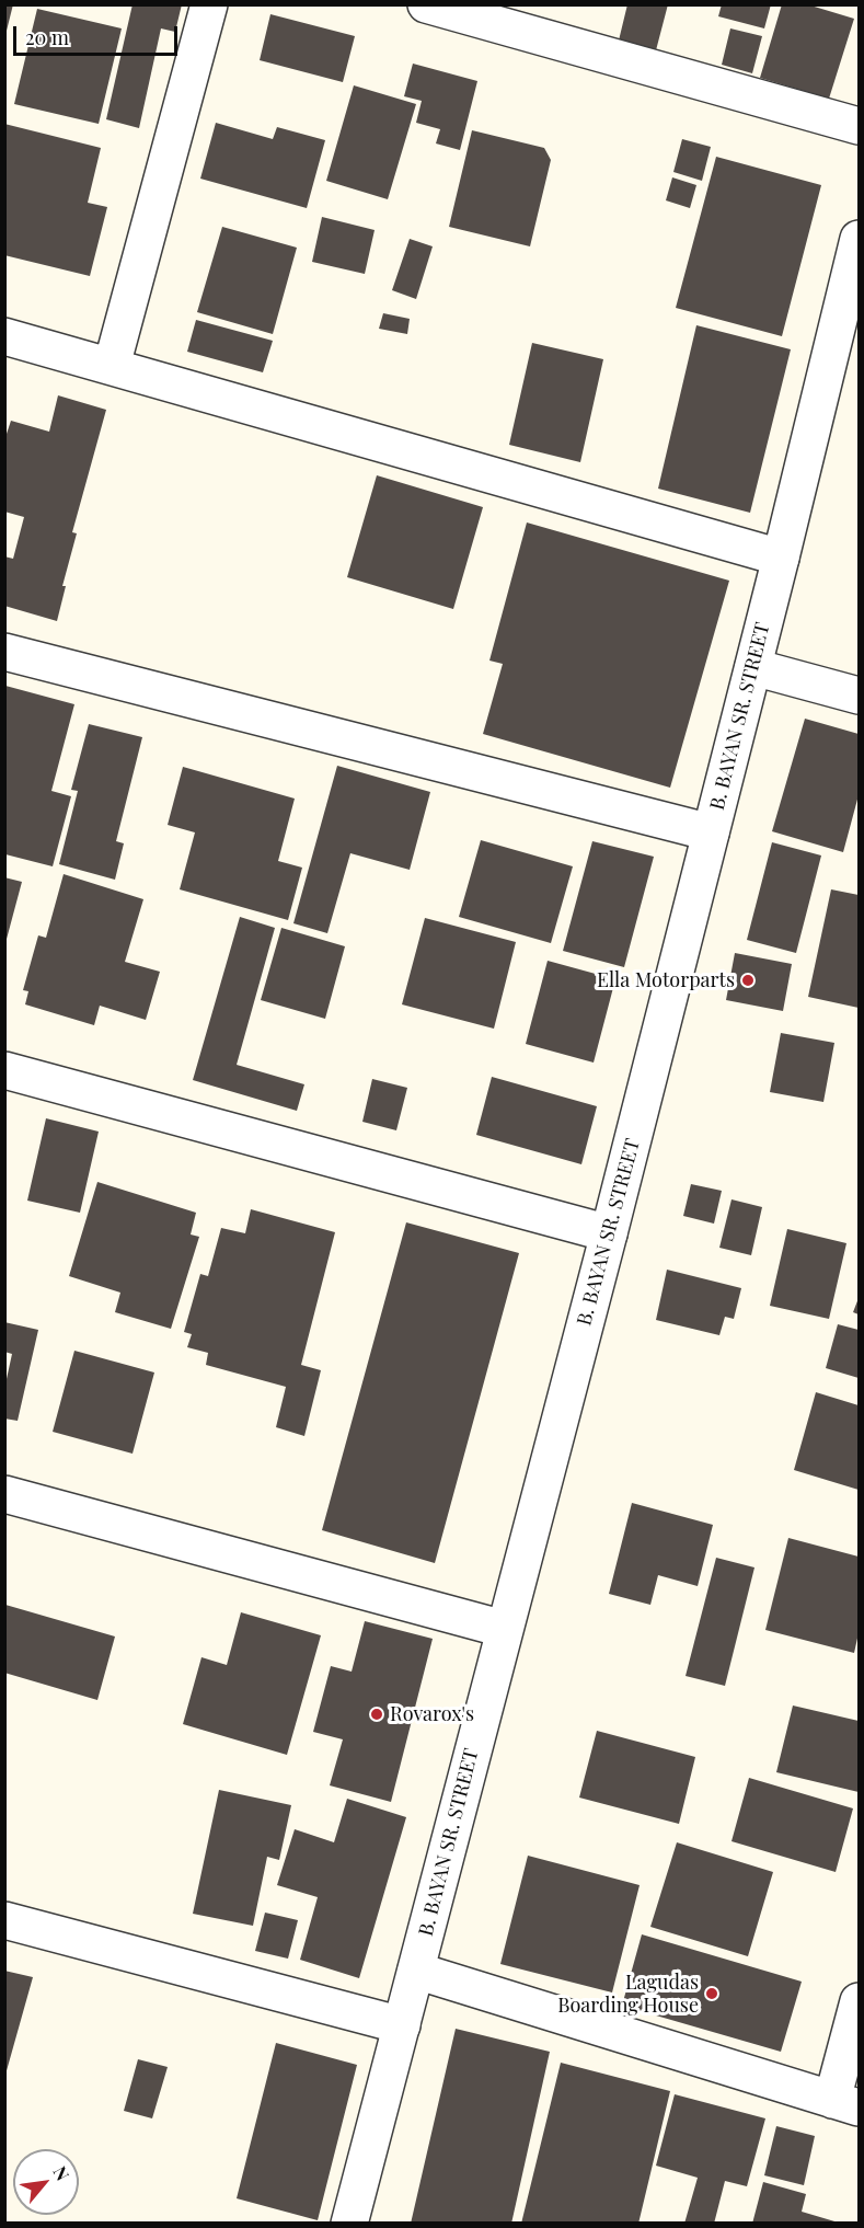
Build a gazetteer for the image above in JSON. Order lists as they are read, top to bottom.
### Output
{
  "streets": {
    "street": ["B. BAYAN SR. STREET"]
  },
  "places": ["Ella Motorparts", "Rovarox's", "Lagudas Boarding House"],
  "scale_bar": "20 m",
  "north": "top right"
}
